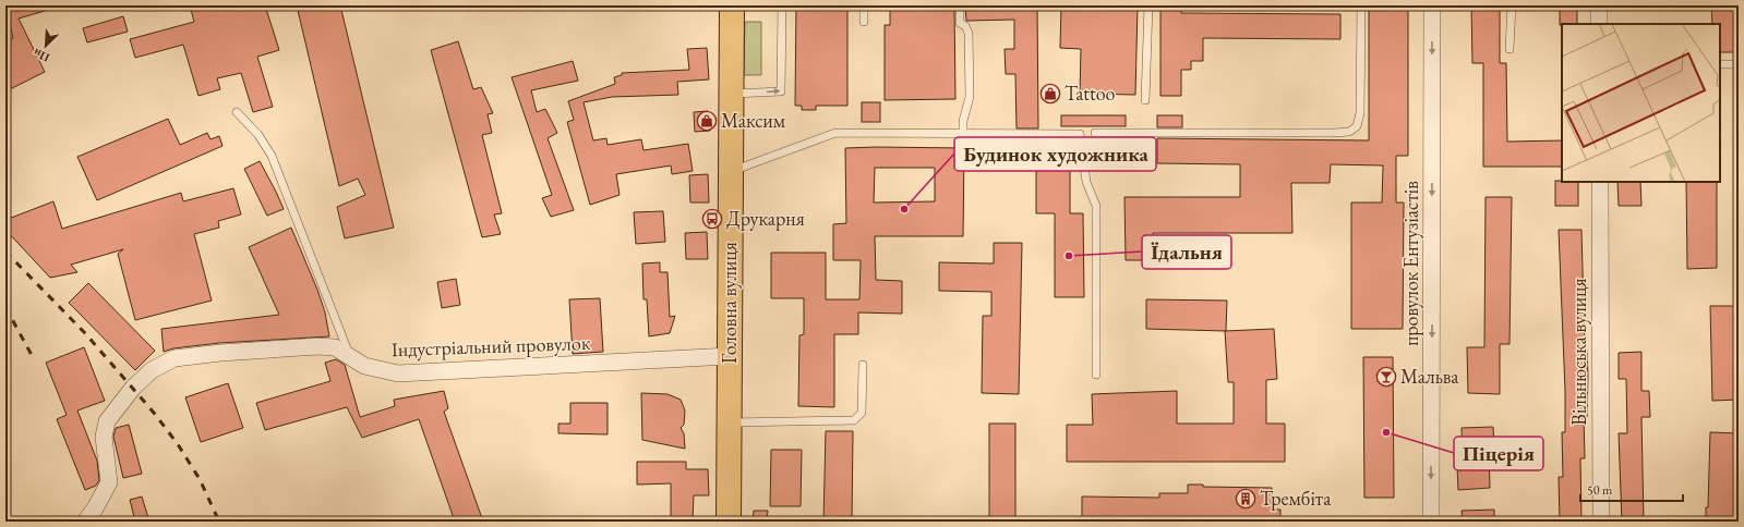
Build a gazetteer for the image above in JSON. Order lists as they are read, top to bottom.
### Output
{
  "streets": {
    "main road": ["Головна вулиця"],
    "street": ["провулок Ентузіастів", "Індустріальний провулок", "Вільнюська вулиця"]
  },
  "crossings": [
    ["Головна вулиця", "Індустріальний провулок"]
  ],
  "one_way": ["провулок Ентузіастів"],
  "places": {
    "shop": ["Tattoo", "Максим"],
    "other": ["Будинок художника", "Їдальня", "Піцерія"],
    "bus stop": ["Друкарня"],
    "bar": ["Мальва"],
    "building": ["Трембіта"]
  },
  "scale_bar": "50 m",
  "north": "bottom left"
}
